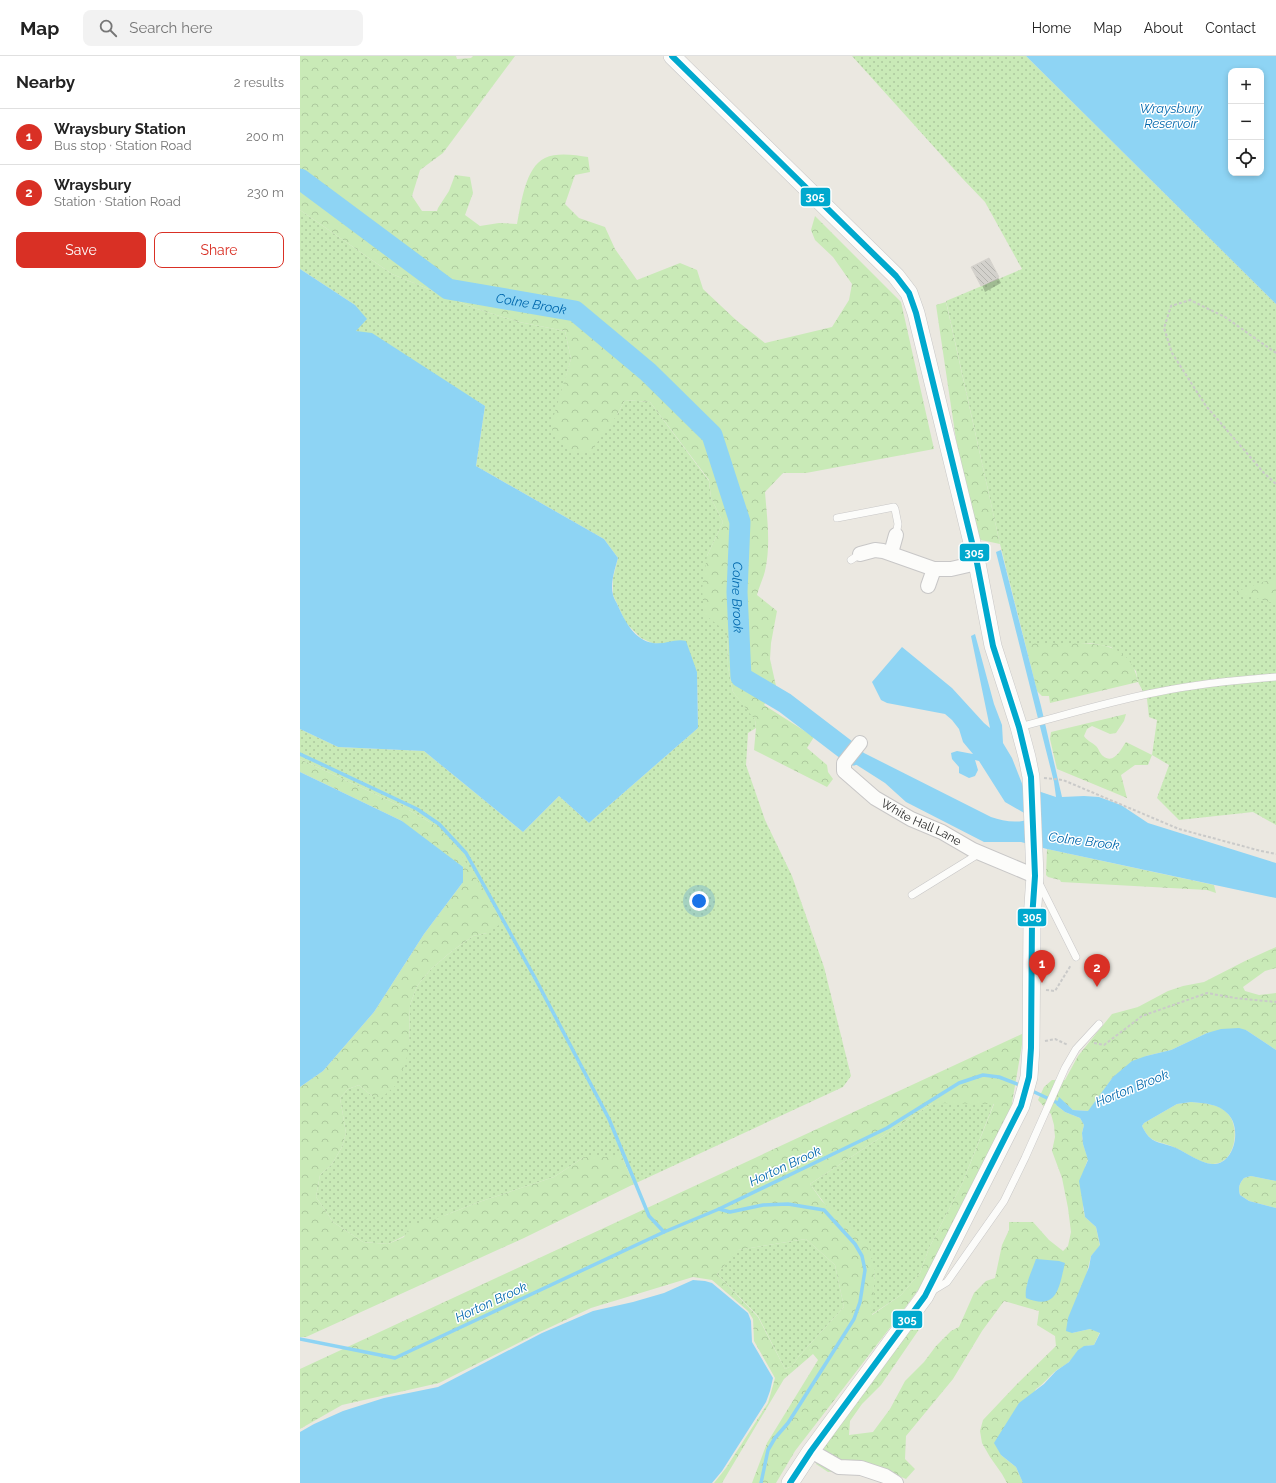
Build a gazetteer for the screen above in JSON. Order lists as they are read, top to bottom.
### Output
{
  "streets": {
    "street": ["White Hall Lane"]
  },
  "water": ["Wraysbury Reservoir", "Colne Brook", "Horton Brook"],
  "lines": ["transit line 305"],
  "page": {
    "header": "Map",
    "search": "Search here",
    "nav": [
      "Home",
      "Map",
      "About",
      "Contact"
    ],
    "heading": ["Nearby", "2 results"],
    "map_buttons": ["+", "−"],
    "list": [
      {
        "mark": "1",
        "name": "Wraysbury Station",
        "note": "Bus stop · Station Road",
        "value": "200 m"
      },
      {
        "mark": "2",
        "name": "Wraysbury",
        "note": "Station · Station Road",
        "value": "230 m"
      }
    ],
    "buttons": ["Save", "Share"],
    "pins": ["1", "2"]
  }
}
